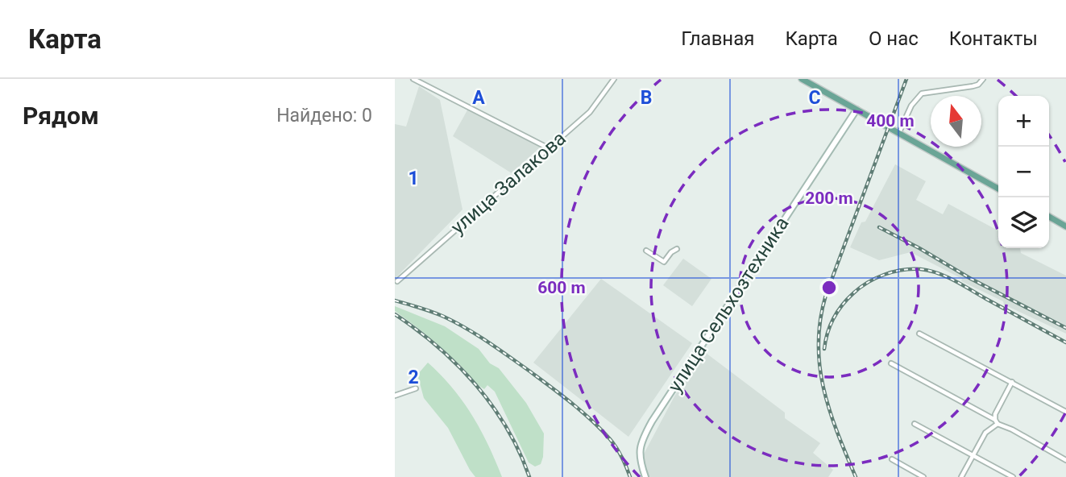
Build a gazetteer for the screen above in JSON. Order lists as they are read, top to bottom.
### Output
{
  "streets": {
    "street": ["улица Залакова", "улица Сельхозтехника"]
  },
  "north": "top",
  "page": {
    "header": "Карта",
    "nav": [
      "Главная",
      "Карта",
      "О нас",
      "Контакты"
    ],
    "heading": ["Рядом", "Найдено: 0"],
    "map_buttons": ["+", "−"]
  },
  "grid": {
    "columns": ["A", "B", "C"],
    "rows": ["1", "2"]
  },
  "rings": ["400 m", "200 m", "600 m"]
}
